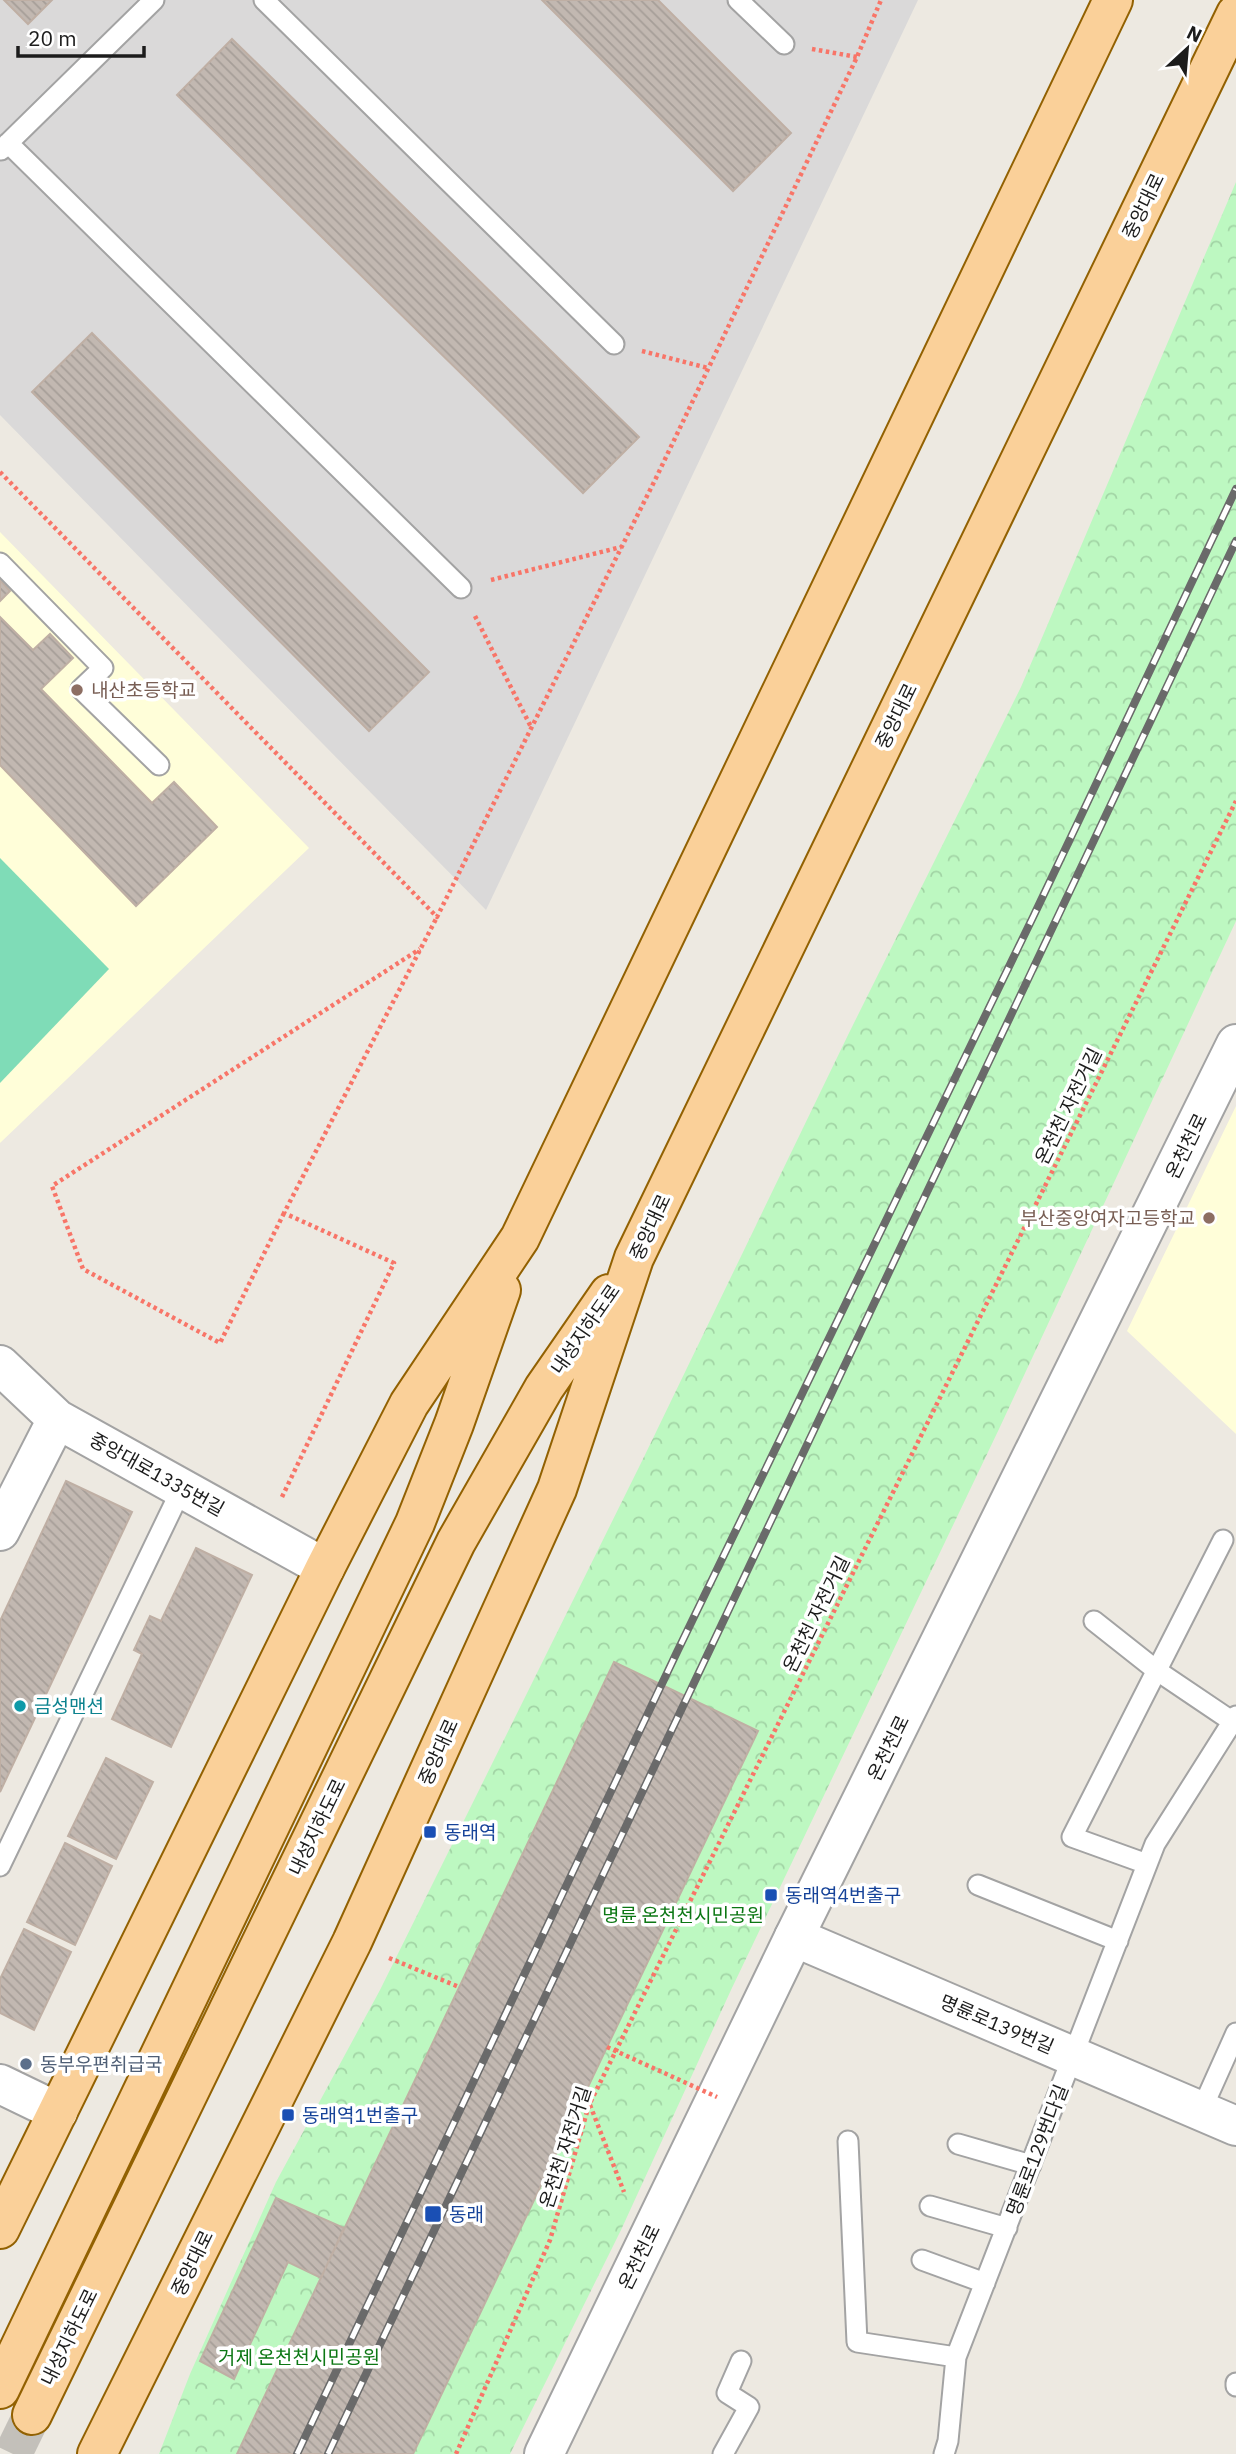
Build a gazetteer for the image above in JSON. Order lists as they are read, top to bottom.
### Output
{
  "streets": {
    "main road": ["중앙대로", "내성지하도로"],
    "street": ["온천천로", "중앙대로1335번길", "명륜로139번길"],
    "lane": ["명륜로129번다길"],
    "path": ["온천천 자전거길"]
  },
  "crossings": [
    ["중앙대로", "내성지하도로"],
    ["온천천로", "명륜로139번길"],
    ["명륜로139번길", "명륜로129번다길"]
  ],
  "parks": ["명륜 온천천시민공원", "거제 온천천시민공원"],
  "places": {
    "other": [
      "내산초등학교",
      "부산중앙여자고등학교",
      "금성맨션",
      "동부우편취급국"
    ],
    "transit": [
      "동래역",
      "동래역4번출구",
      "동래역1번출구",
      "동래"
    ]
  },
  "scale_bar": "20 m",
  "north": "top right"
}
